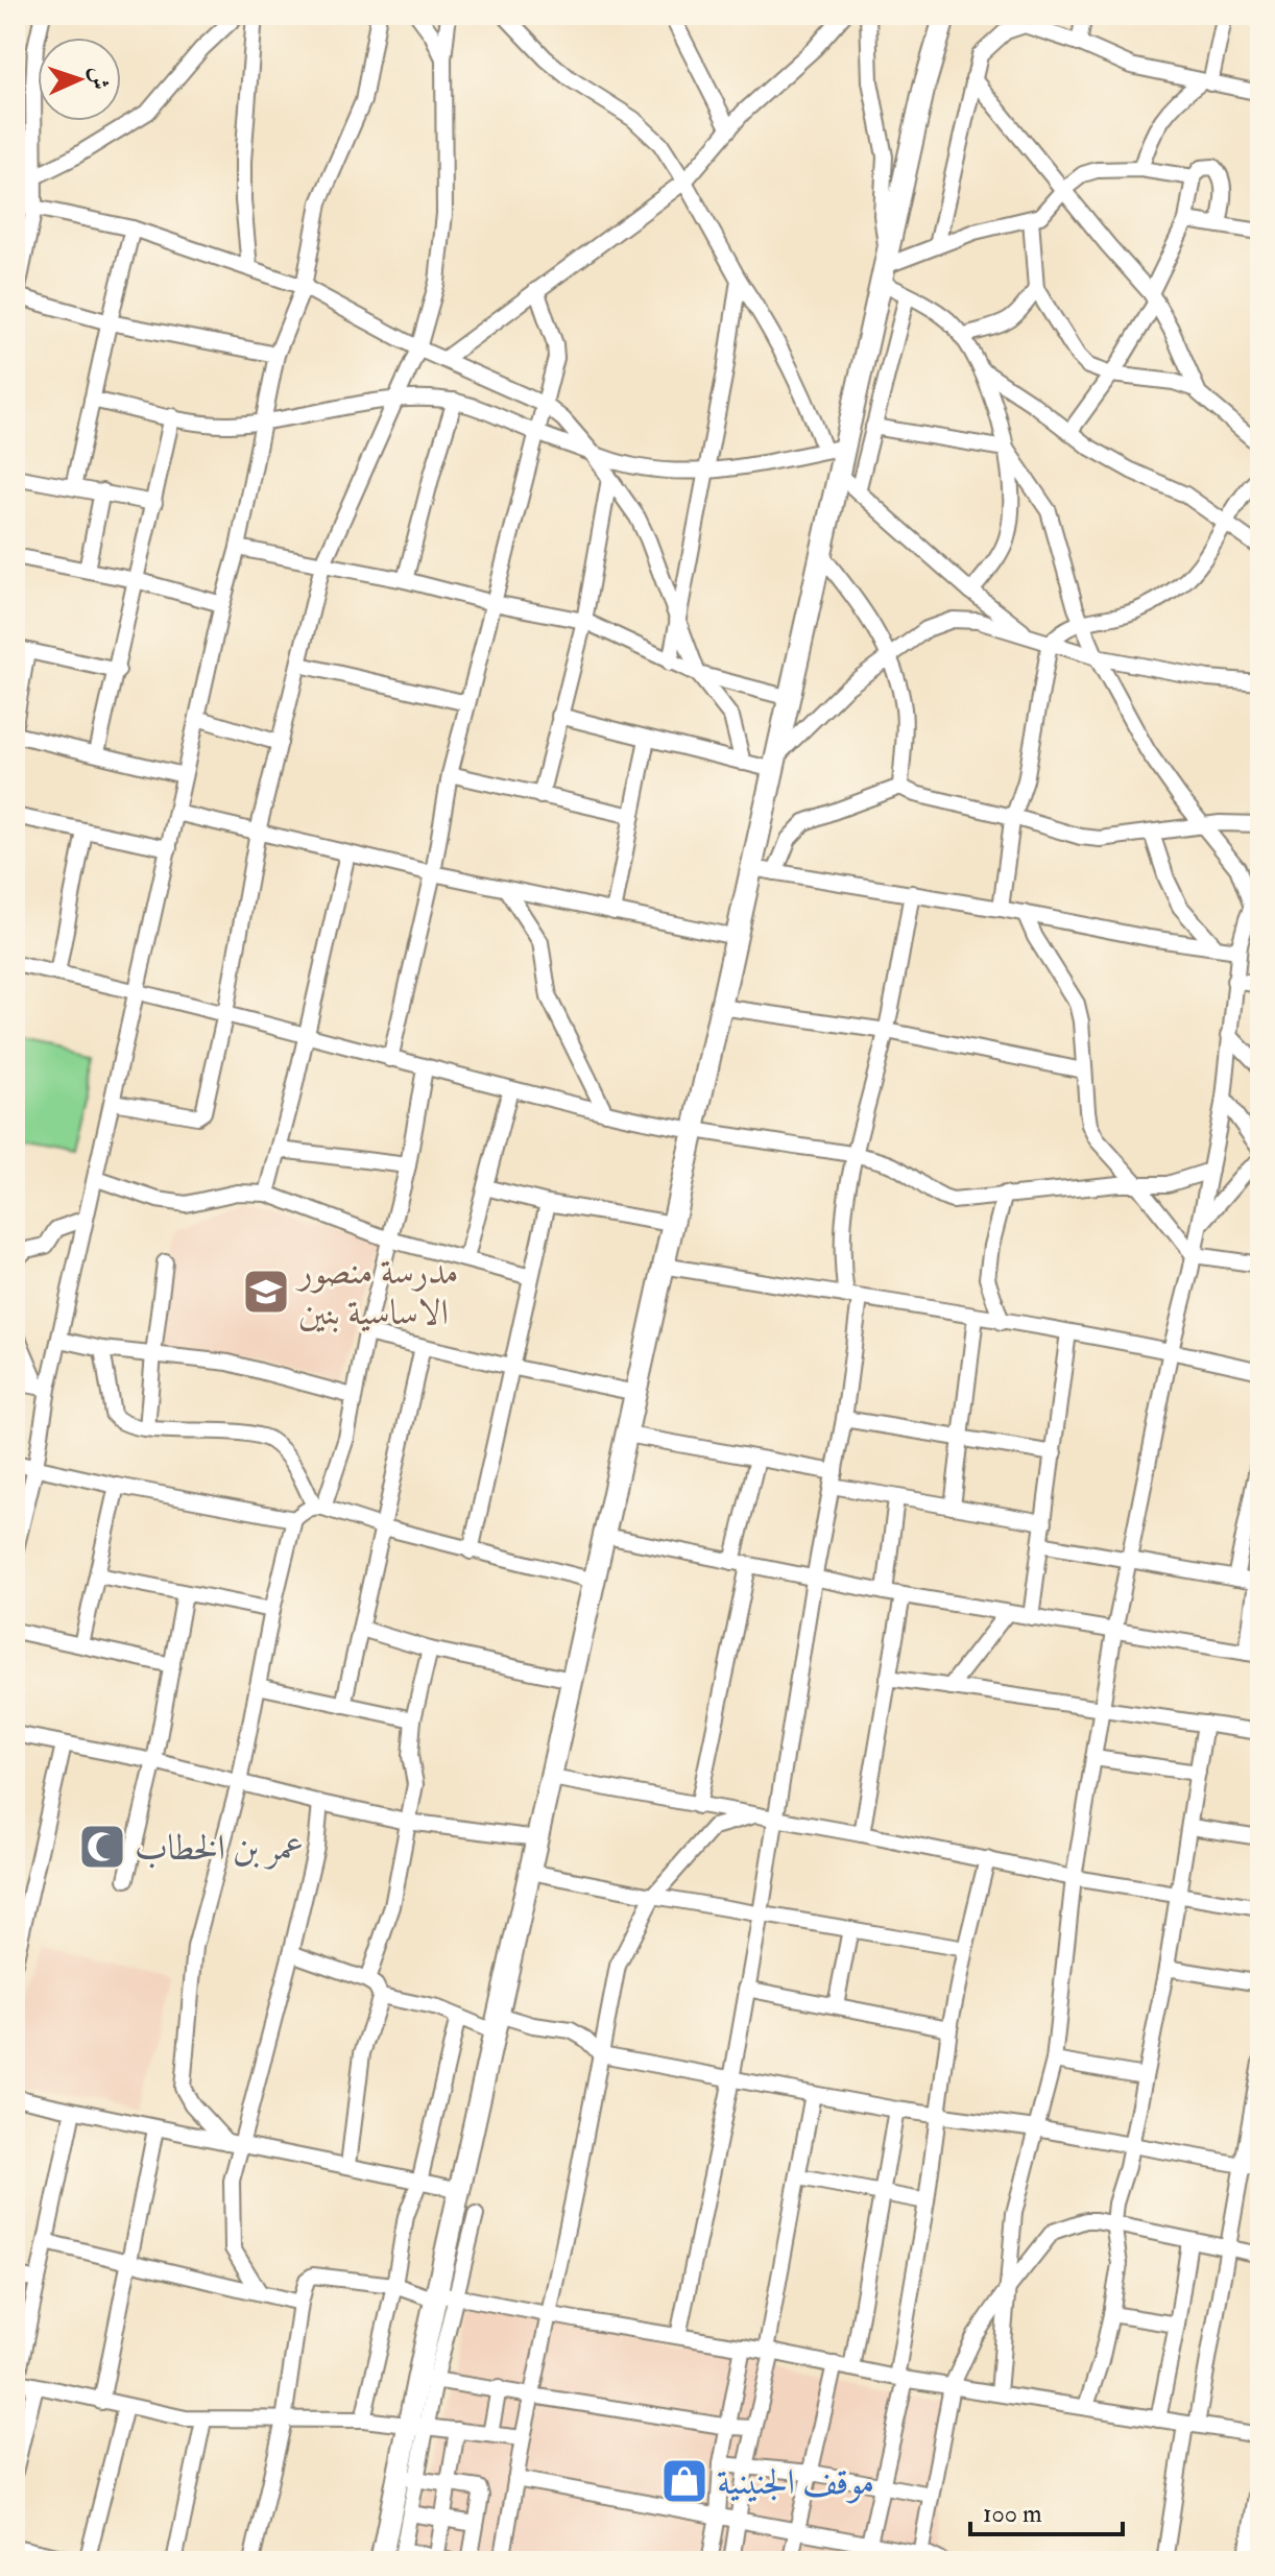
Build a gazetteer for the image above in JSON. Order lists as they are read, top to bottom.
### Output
{
  "places": {
    "school or university": ["مدرسة منصور الاساسية بنين"],
    "mosque": ["عمر بن الخطاب"],
    "shop": ["موقف الجنينية"]
  },
  "scale_bar": "100 m",
  "north": "right"
}
